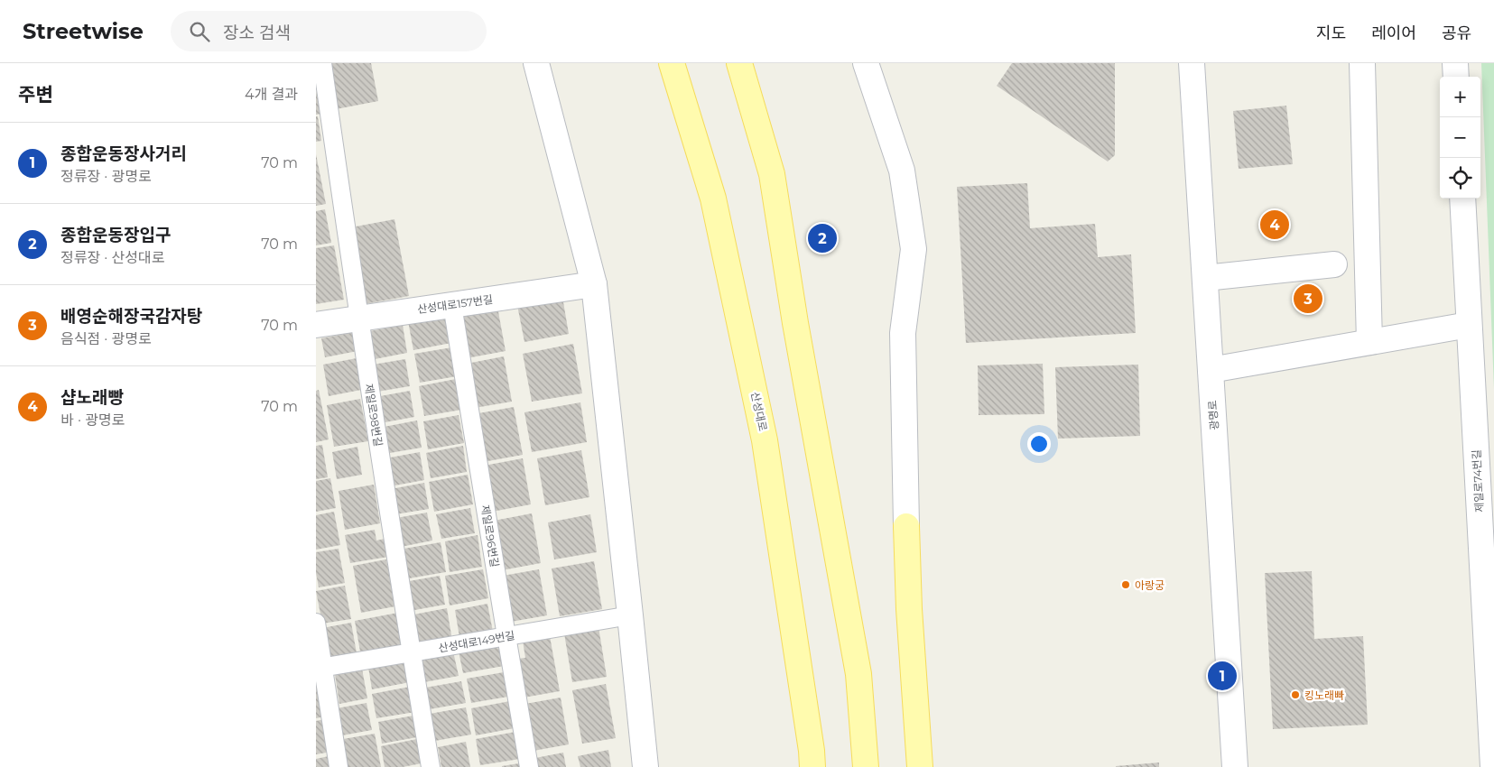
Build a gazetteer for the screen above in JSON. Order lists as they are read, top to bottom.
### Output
{
  "streets": {
    "main road": ["산성대로"],
    "street": ["산성대로157번길", "광명로", "제일로74번길"],
    "lane": ["제일로98번길", "제일로96번길", "산성대로149번길"]
  },
  "crossings": [
    ["산성대로157번길", "제일로98번길"],
    ["산성대로157번길", "제일로96번길"],
    ["제일로98번길", "산성대로149번길"],
    ["제일로96번길", "산성대로149번길"]
  ],
  "places": ["아랑궁", "킹노래빠"],
  "page": {
    "header": "Streetwise",
    "search": "장소 검색",
    "nav": ["지도", "레이어", "공유"],
    "heading": ["주변", "4개 결과"],
    "map_buttons": ["+", "−"],
    "list": [
      {
        "mark": "1",
        "name": "종합운동장사거리",
        "note": "정류장 · 광명로",
        "value": "70 m"
      },
      {
        "mark": "2",
        "name": "종합운동장입구",
        "note": "정류장 · 산성대로",
        "value": "70 m"
      },
      {
        "mark": "3",
        "name": "배영순해장국감자탕",
        "note": "음식점 · 광명로",
        "value": "70 m"
      },
      {
        "mark": "4",
        "name": "샵노래빵",
        "note": "바 · 광명로",
        "value": "70 m"
      }
    ],
    "pins": [
      "4",
      "2",
      "3",
      "1"
    ]
  }
}
